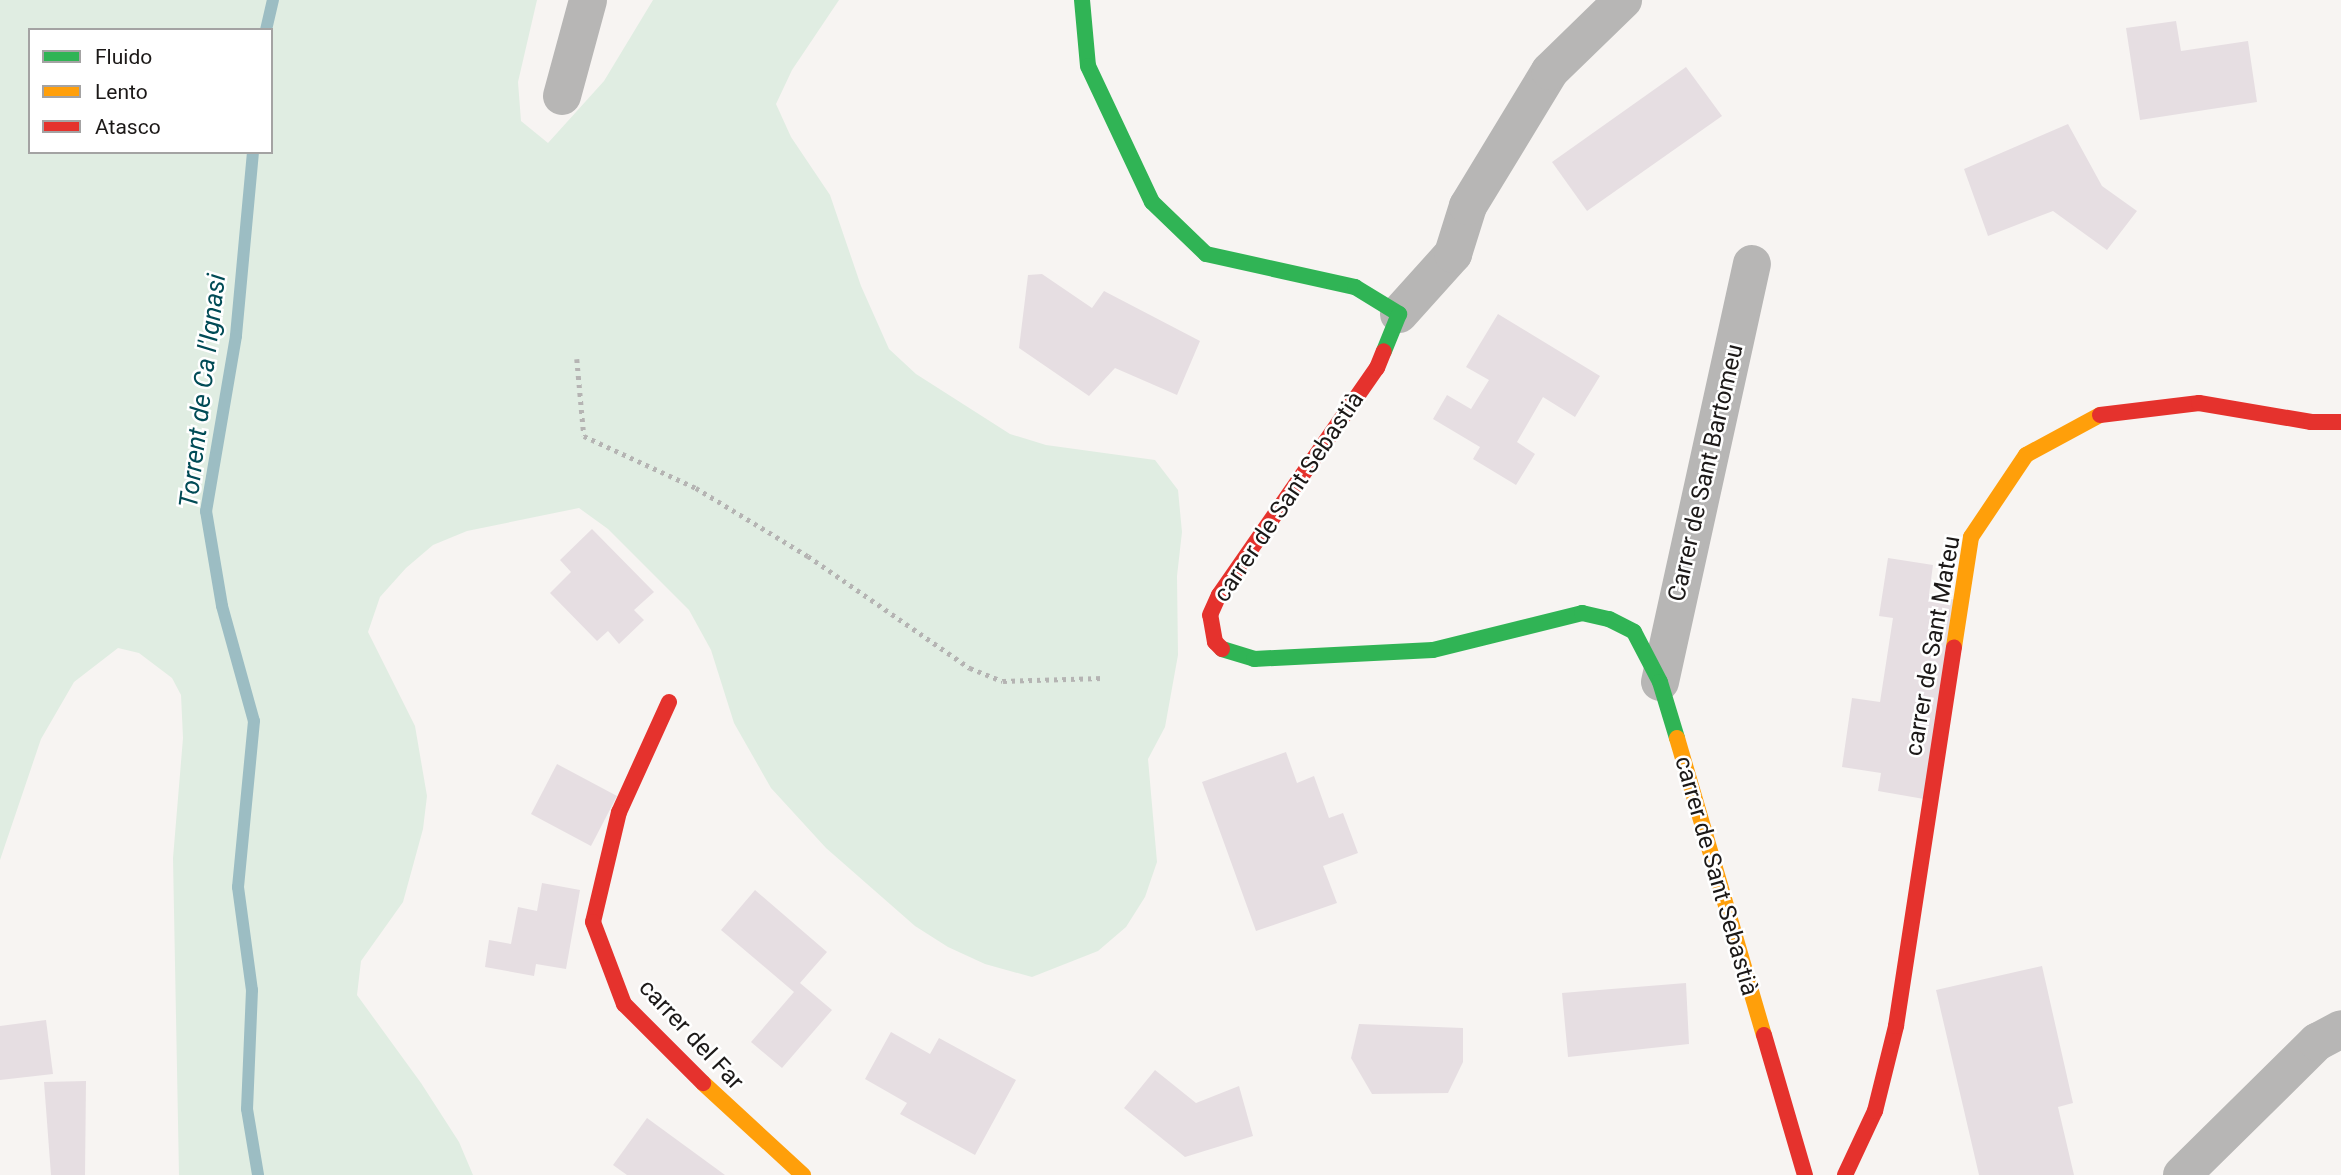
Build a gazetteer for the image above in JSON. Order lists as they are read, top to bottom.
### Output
{
  "streets": {
    "street": [
      "Carrer de Sant Bartomeu",
      "carrer de Sant Sebastià",
      "carrer de Sant Mateu",
      "carrer del Far"
    ]
  },
  "crossings": [
    ["Carrer de Sant Bartomeu", "carrer de Sant Sebastià"]
  ],
  "water": ["Torrent de Ca l'Ignasi"],
  "legend": ["Fluido", "Lento", "Atasco"]
}
